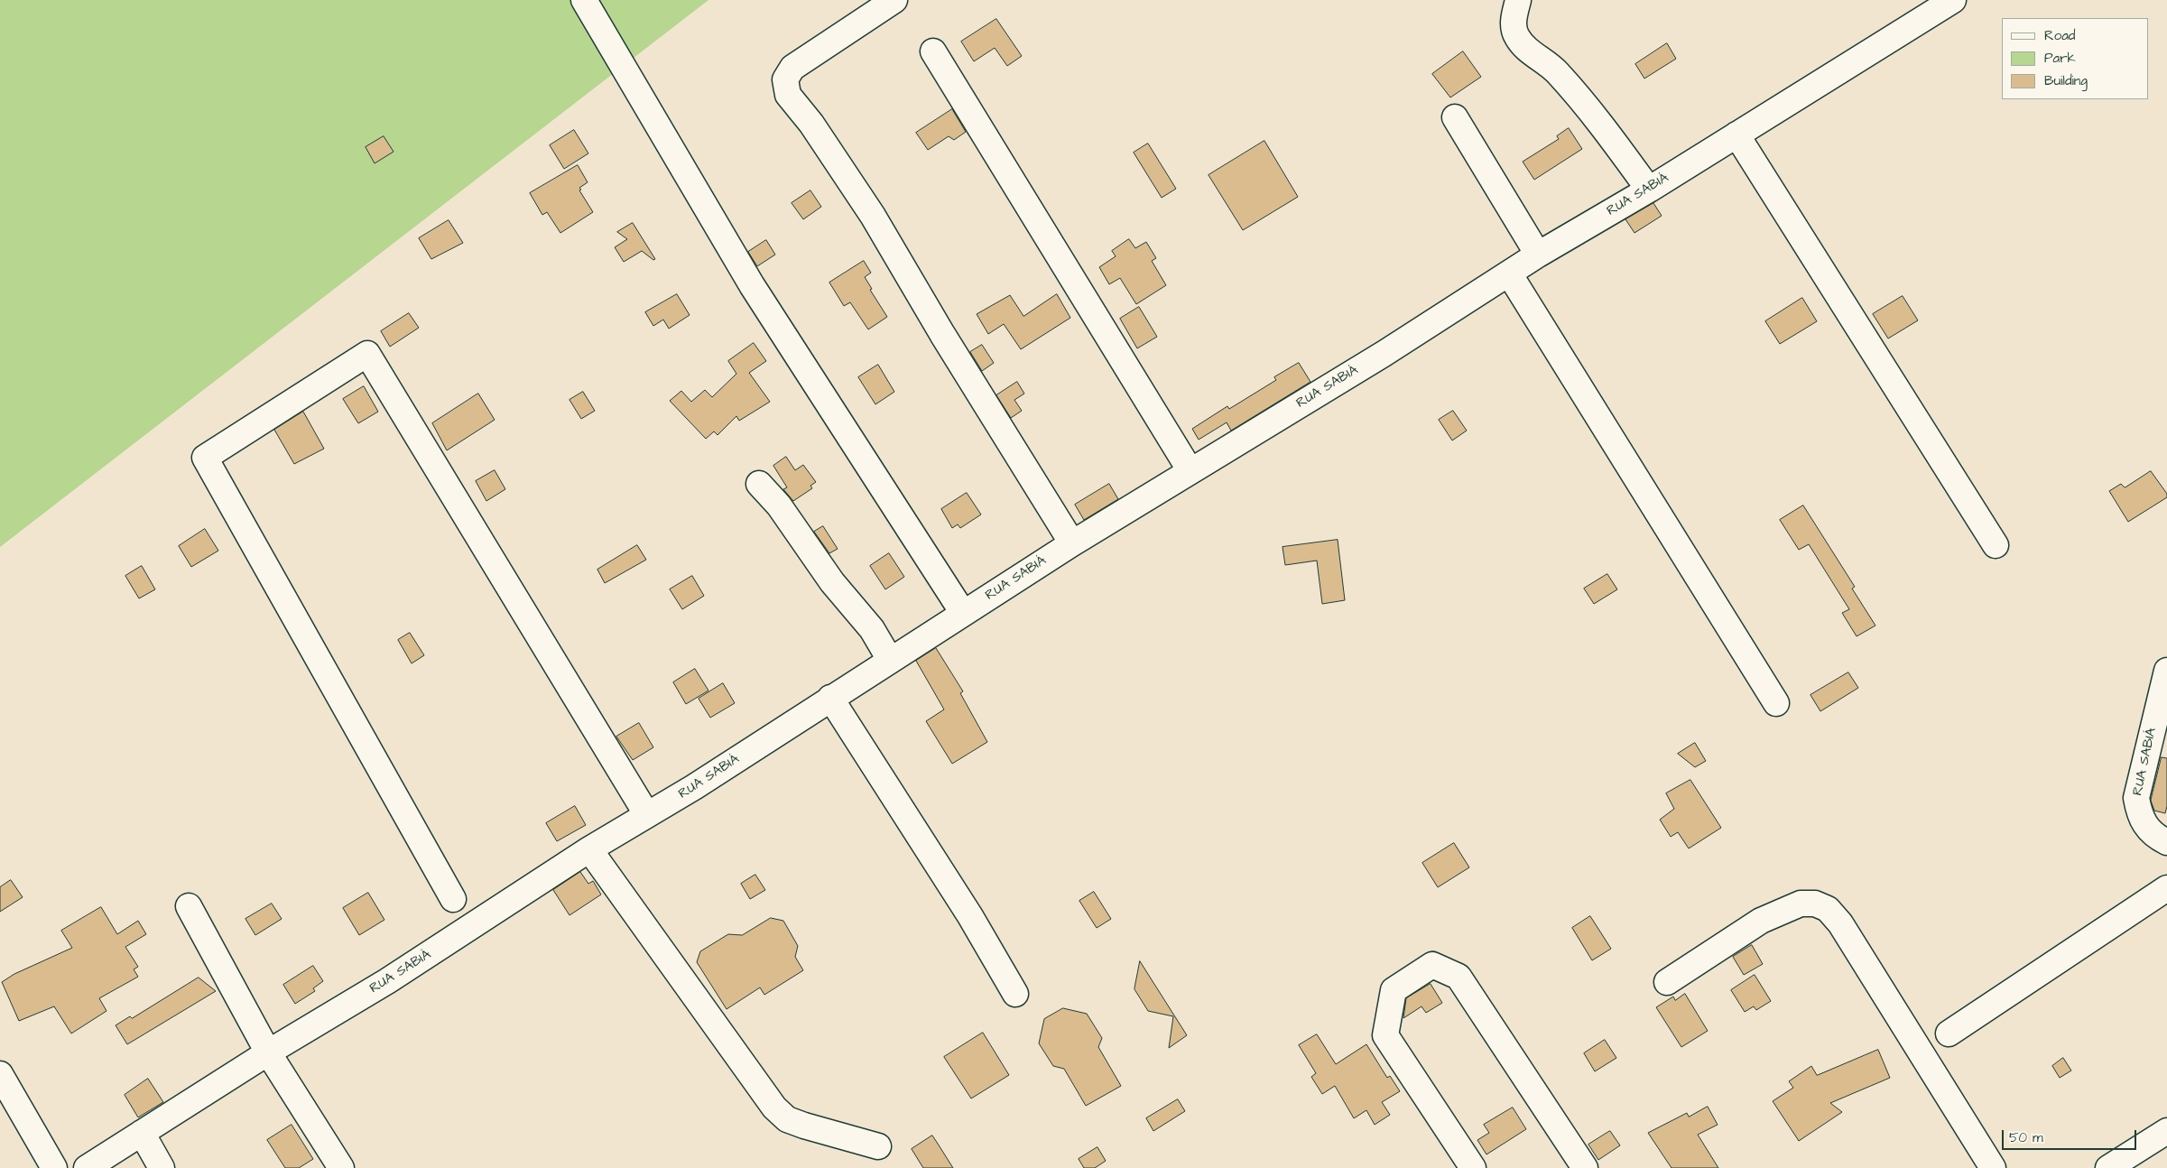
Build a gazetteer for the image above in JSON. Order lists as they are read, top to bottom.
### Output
{
  "streets": {
    "street": ["RUA SABIÁ"]
  },
  "legend": ["Road", "Park", "Building"],
  "scale_bar": "50 m"
}
